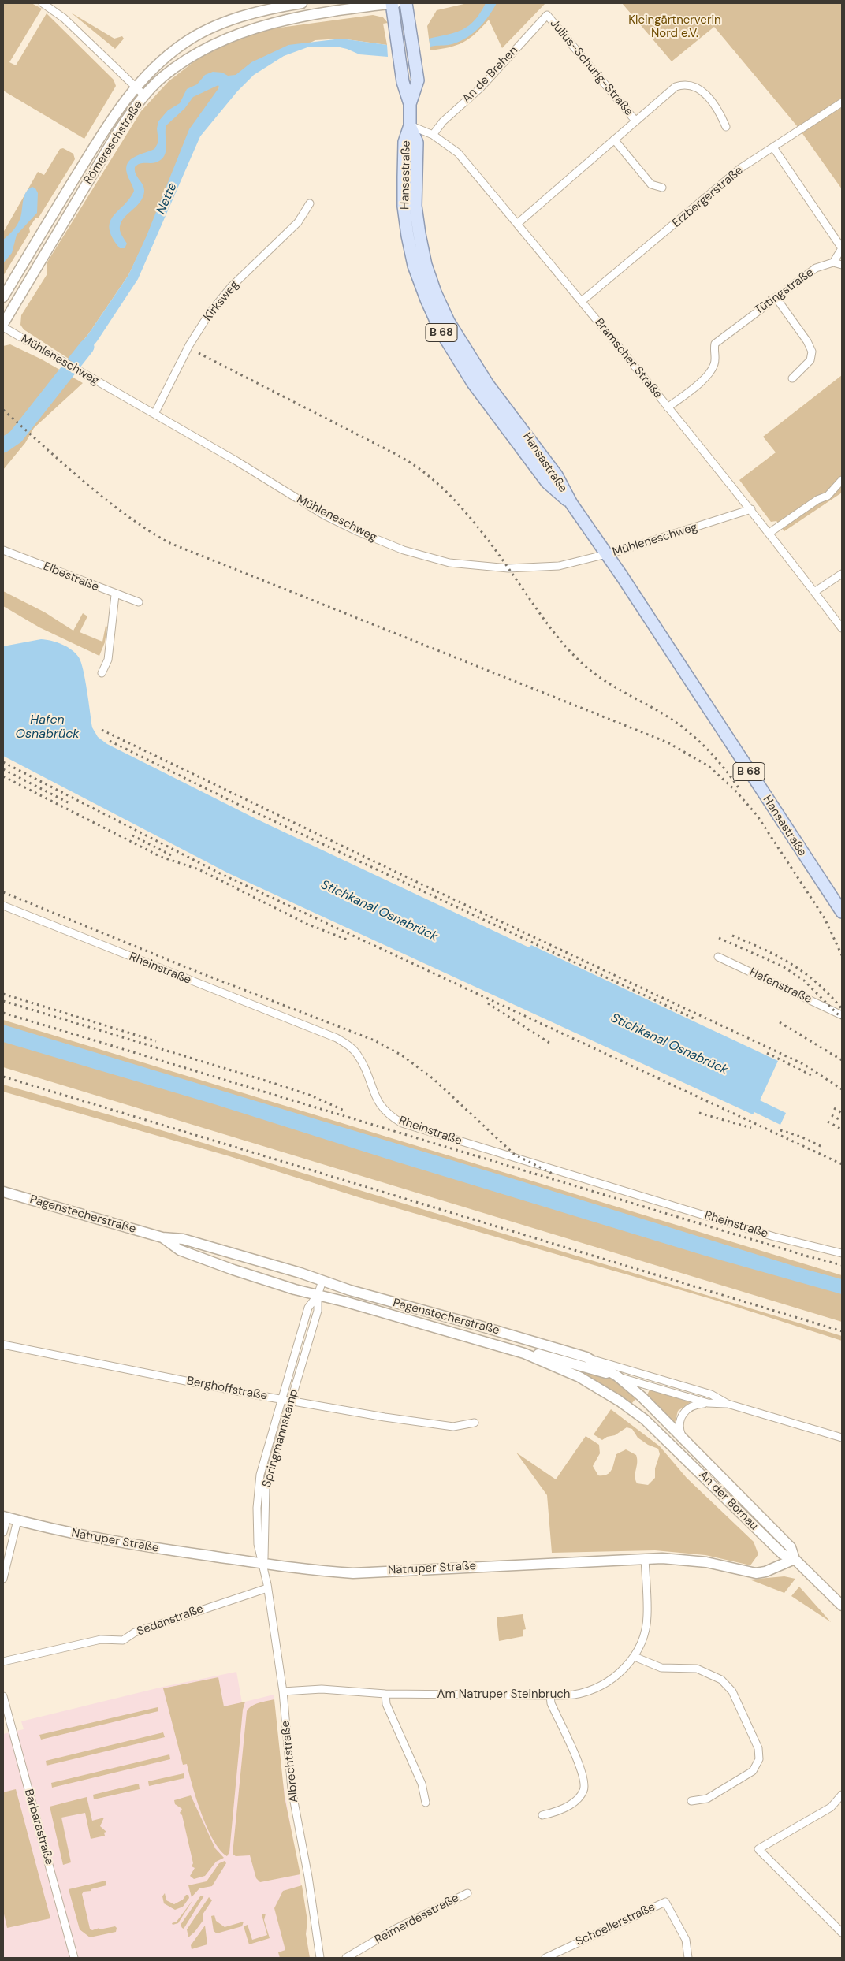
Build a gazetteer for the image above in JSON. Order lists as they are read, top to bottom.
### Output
{
  "streets": {
    "main road": [
      "Römereschstraße",
      "Hansastraße",
      "B 68",
      "Pagenstecherstraße",
      "An der Bornau",
      "Natruper Straße"
    ],
    "street": [
      "Julius-Schurig-Straße",
      "An de Brehen",
      "Erzbergerstraße",
      "Tütingstraße",
      "Kirksweg",
      "Bramscher Straße",
      "Mühleneschweg",
      "Elbestraße",
      "Rheinstraße",
      "Hafenstraße",
      "Berghoffstraße",
      "Springmannskamp",
      "Sedanstraße",
      "Am Natruper Steinbruch",
      "Albrechtstraße",
      "Barbarastraße",
      "Reimerdesstraße",
      "Schoellerstraße"
    ]
  },
  "crossings": [
    ["Julius-Schurig-Straße", "An de Brehen"],
    ["Julius-Schurig-Straße", "Bramscher Straße"],
    ["An de Brehen", "Bramscher Straße"],
    ["Römereschstraße", "B 68"],
    ["Hansastraße", "B 68"],
    ["Hansastraße", "Bramscher Straße"],
    ["Hansastraße", "Mühleneschweg"],
    ["Erzbergerstraße", "Bramscher Straße"],
    ["Tütingstraße", "Bramscher Straße"],
    ["Kirksweg", "Mühleneschweg"],
    ["B 68", "Bramscher Straße"],
    ["Bramscher Straße", "Mühleneschweg"],
    ["Pagenstecherstraße", "Springmannskamp"],
    ["Pagenstecherstraße", "An der Bornau"],
    ["Berghoffstraße", "Springmannskamp"],
    ["Springmannskamp", "Natruper Straße"],
    ["Springmannskamp", "Albrechtstraße"],
    ["An der Bornau", "Natruper Straße"],
    ["Natruper Straße", "Am Natruper Steinbruch"],
    ["Natruper Straße", "Albrechtstraße"],
    ["Sedanstraße", "Albrechtstraße"],
    ["Am Natruper Steinbruch", "Albrechtstraße"]
  ],
  "water": ["Nette", "Hafen Osnabrück", "Stichkanal Osnabrück"],
  "parks": ["Kleingärtnerverin Nord e.V."]
}
